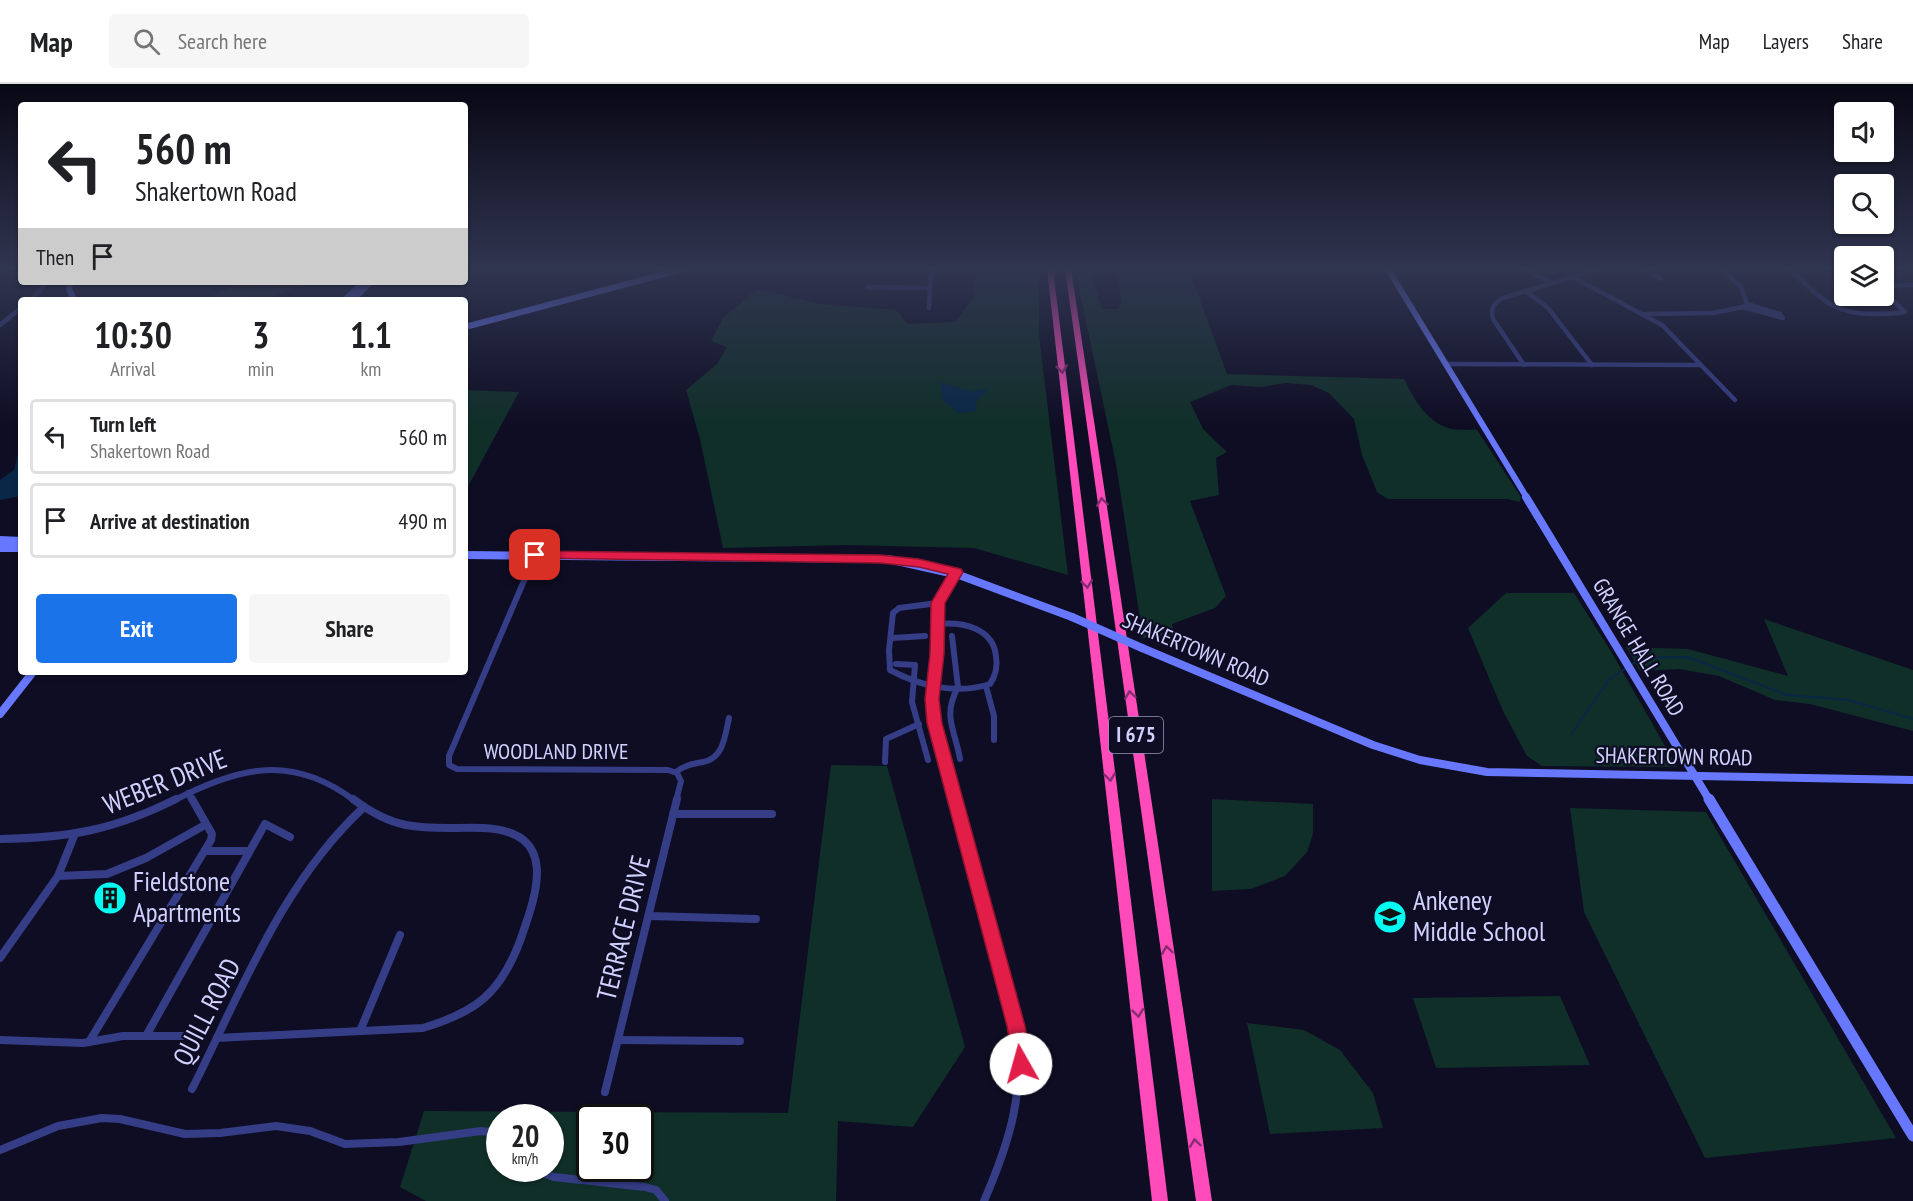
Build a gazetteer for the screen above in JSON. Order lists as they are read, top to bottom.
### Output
{
  "streets": {
    "highway": ["I 675"],
    "street": [
      "GRANGE HALL ROAD",
      "SHAKERTOWN ROAD",
      "WOODLAND DRIVE",
      "WEBER DRIVE",
      "TERRACE DRIVE",
      "QUILL ROAD"
    ]
  },
  "crossings": [
    ["GRANGE HALL ROAD", "SHAKERTOWN ROAD"],
    ["SHAKERTOWN ROAD", "WOODLAND DRIVE"],
    ["WOODLAND DRIVE", "TERRACE DRIVE"],
    ["WEBER DRIVE", "QUILL ROAD"]
  ],
  "places": {
    "building": ["Fieldstone Apartments"],
    "school or university": ["Ankeney Middle School"]
  },
  "page": {
    "header": "Map",
    "search": "Search here",
    "nav": ["Map", "Layers", "Share"],
    "turn": ["560 m", "Shakertown Road"],
    "then": "Then",
    "eta": [
      "10:30",
      "Arrival",
      "3",
      "min",
      "1.1",
      "km"
    ],
    "list": [
      {
        "name": "Turn left",
        "note": "Shakertown Road",
        "value": "560 m"
      },
      {
        "name": "Arrive at destination",
        "value": "490 m"
      }
    ],
    "buttons": ["Exit", "Share"],
    "speed": "20 km/h",
    "limit": "30"
  }
}
